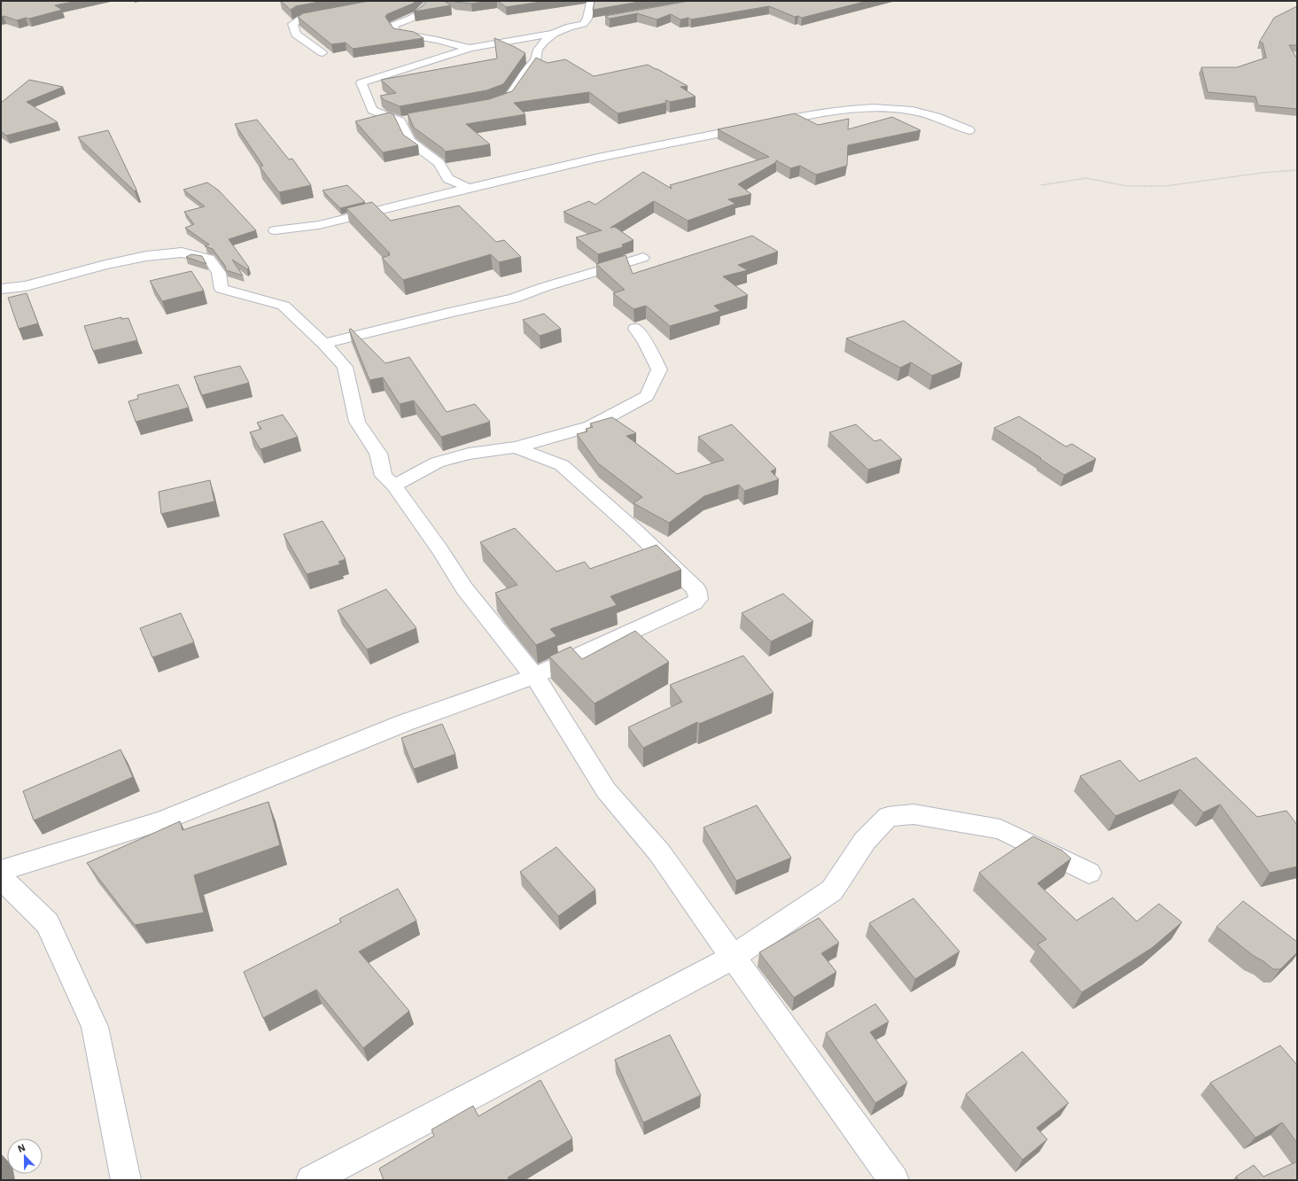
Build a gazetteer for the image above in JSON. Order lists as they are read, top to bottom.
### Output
{
  "north": "top"
}
